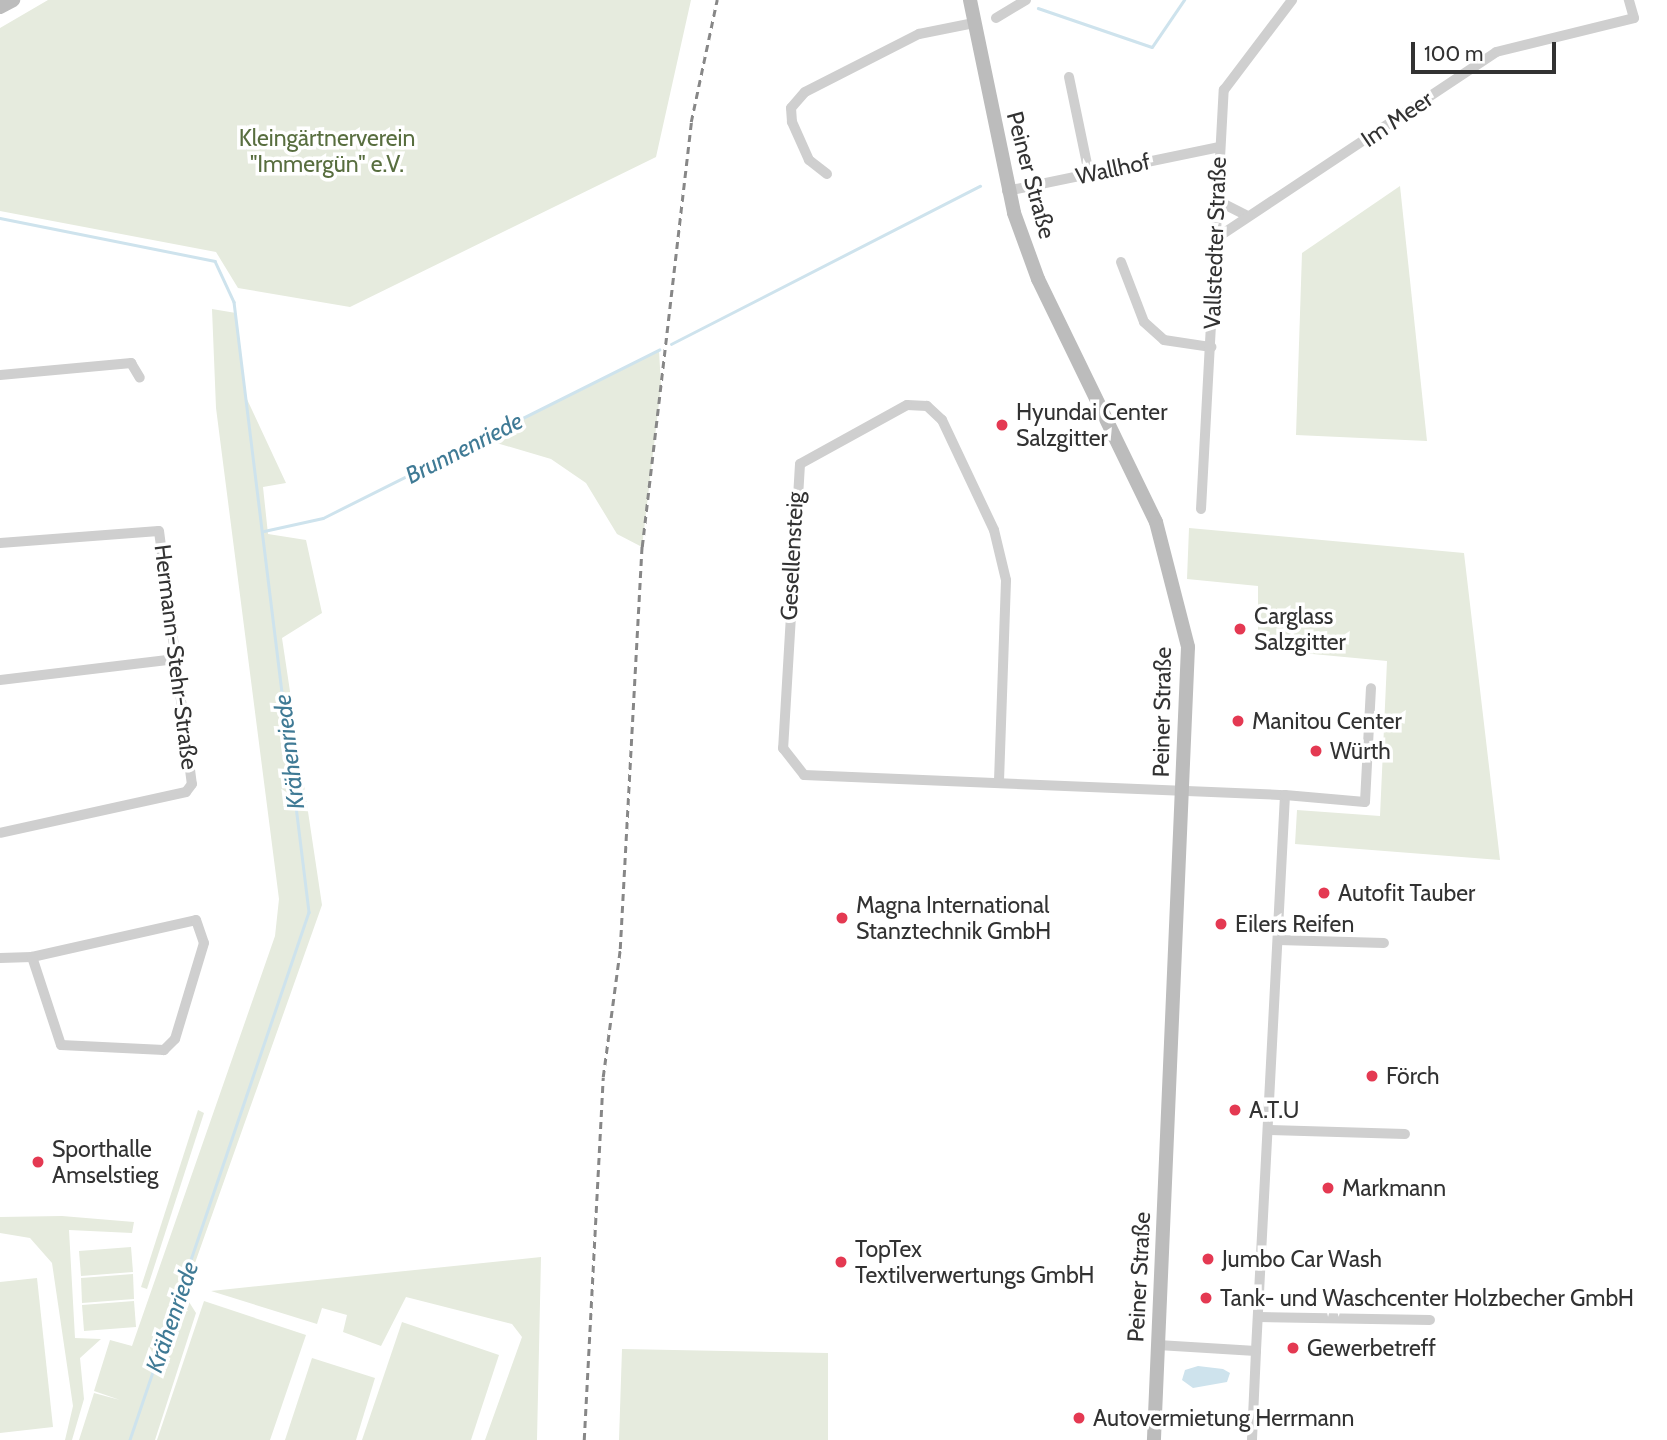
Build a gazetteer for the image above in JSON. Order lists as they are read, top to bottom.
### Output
{
  "streets": {
    "main road": ["Peiner Straße"],
    "street": [
      "Im Meer",
      "Wallhof",
      "Vallstedter Straße",
      "Gesellensteig",
      "Hermann-Stehr-Straße"
    ]
  },
  "crossings": [
    ["Im Meer", "Vallstedter Straße"],
    ["Wallhof", "Peiner Straße"],
    ["Wallhof", "Vallstedter Straße"],
    ["Peiner Straße", "Gesellensteig"]
  ],
  "water": ["Brunnenriede", "Krähenriede"],
  "parks": ["Kleingärtnerverein \"Immergün\" e.V."],
  "places": [
    "Hyundai Center Salzgitter",
    "Carglass Salzgitter",
    "Manitou Center",
    "Würth",
    "Autofit Tauber",
    "Magna International Stanztechnik GmbH",
    "Eilers Reifen",
    "Förch",
    "A.T.U",
    "Sporthalle Amselstieg",
    "Markmann",
    "Jumbo Car Wash",
    "TopTex Textilverwertungs GmbH",
    "Tank- und Waschcenter Holzbecher GmbH",
    "Gewerbetreff",
    "Autovermietung Herrmann"
  ],
  "scale_bar": "100 m"
}
